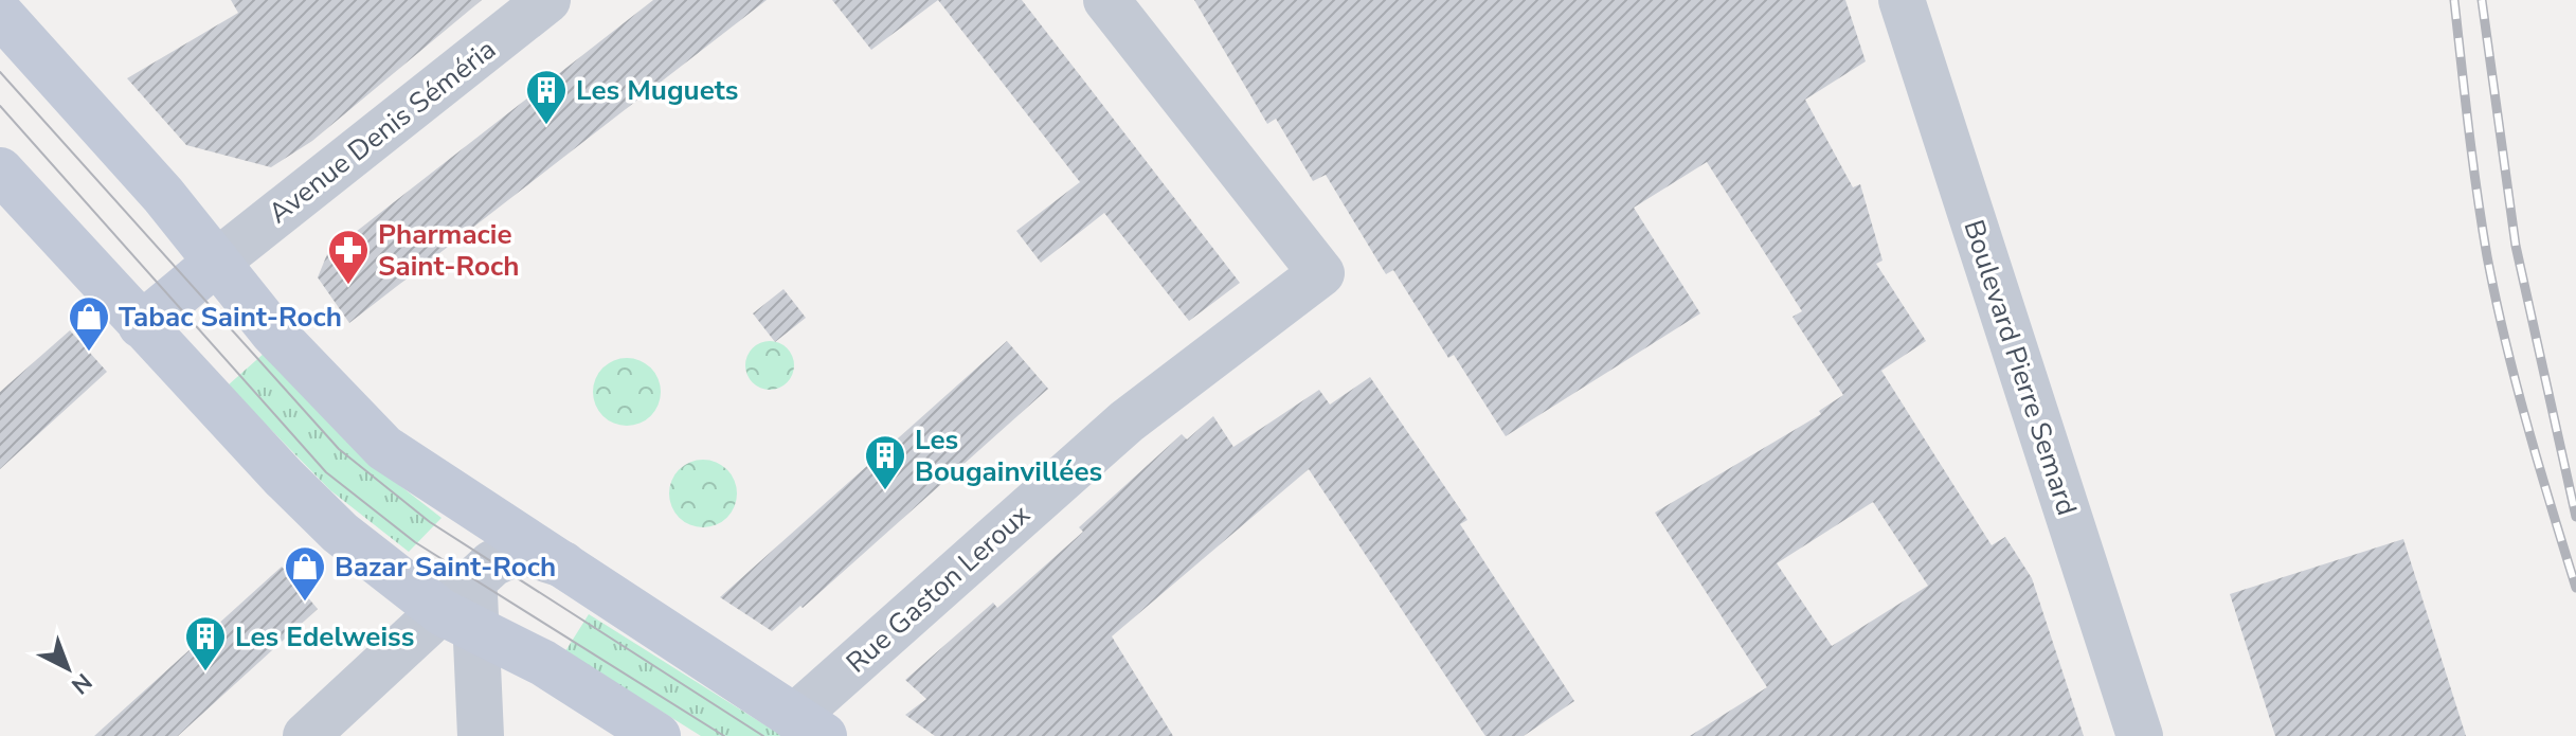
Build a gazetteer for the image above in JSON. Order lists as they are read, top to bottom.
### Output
{
  "streets": {
    "street": ["Avenue Denis Séméria", "Boulevard Pierre Semard", "Rue Gaston Leroux"]
  },
  "places": {
    "building": ["Les Muguets", "Les Bougainvillées", "Les Edelweiss"],
    "pharmacy": ["Pharmacie Saint-Roch"],
    "shop": ["Tabac Saint-Roch", "Bazar Saint-Roch"]
  },
  "north": "bottom right"
}
